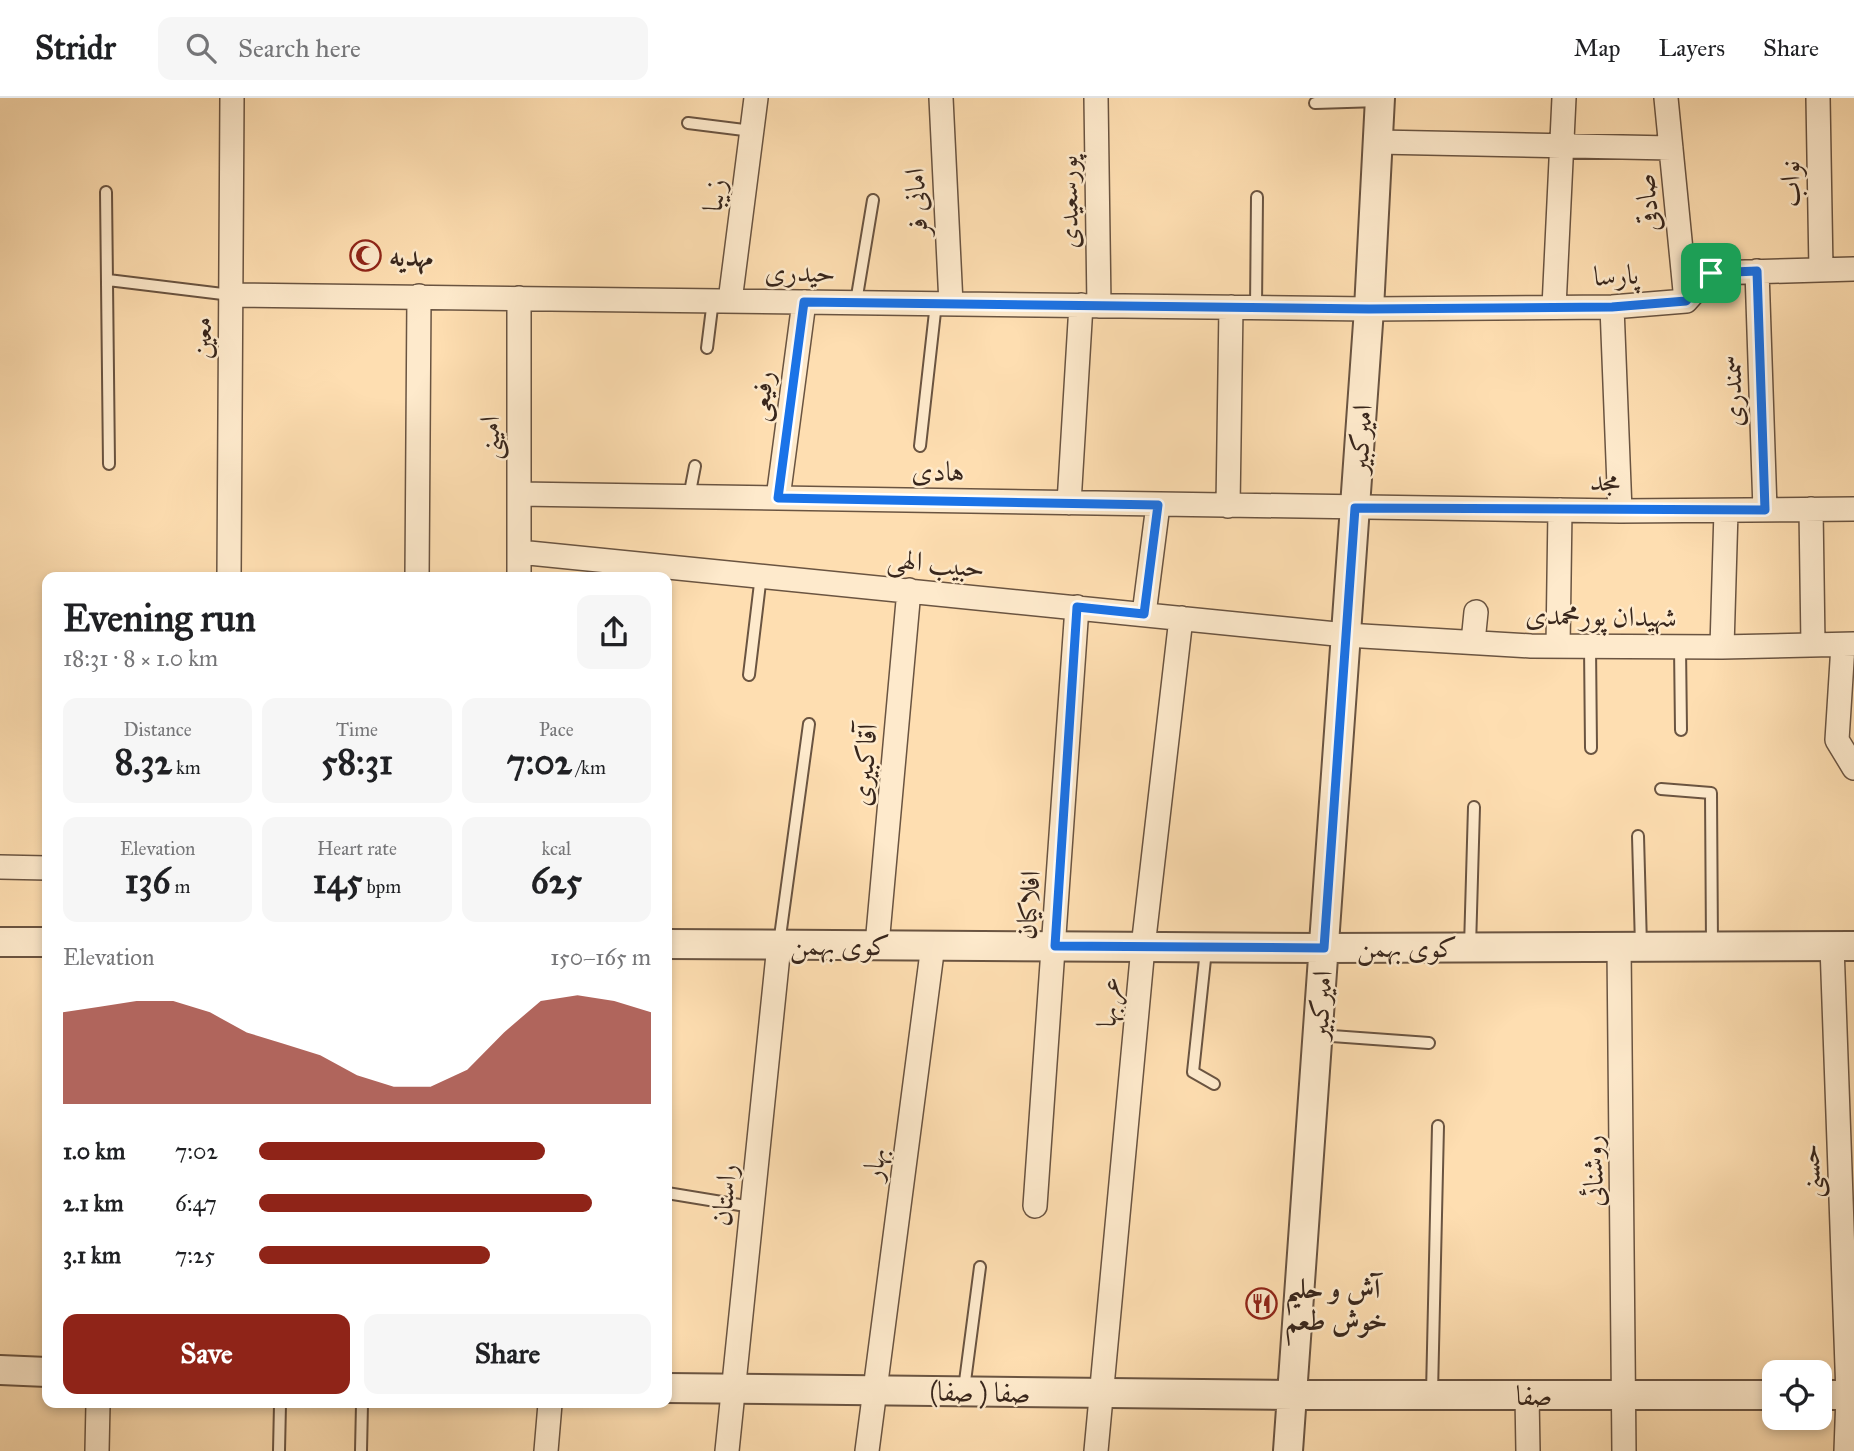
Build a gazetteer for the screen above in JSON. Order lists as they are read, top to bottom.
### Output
{
  "streets": {
    "street": [
      "نواب",
      "زیبا",
      "امانی فر",
      "پورسعیدی",
      "صادقی",
      "حیدری",
      "پارسا",
      "معین",
      "سمندری",
      "رفیعی",
      "امینی",
      "امیرکبیر",
      "هادی",
      "مجد",
      "حبیب الهی",
      "شهیدان پورمحمدی",
      "آقاکبیری",
      "افلاکیان",
      "کوی بهمن",
      "عربها",
      "بهار",
      "روشنائی",
      "حسنی",
      "راستان",
      "صفا ( صفا)",
      "صفا"
    ]
  },
  "crossings": [
    ["زیبا", "حیدری"],
    ["امانی فر", "حیدری"],
    ["پورسعیدی", "حیدری"],
    ["پورسعیدی", "هادی"],
    ["صادقی", "پارسا"],
    ["حیدری", "پارسا"],
    ["حیدری", "معین"],
    ["حیدری", "رفیعی"],
    ["حیدری", "امینی"],
    ["حیدری", "امیرکبیر"],
    ["پارسا", "امیرکبیر"],
    ["سمندری", "مجد"],
    ["رفیعی", "هادی"],
    ["امینی", "هادی"],
    ["امینی", "حبیب الهی"],
    ["امیرکبیر", "هادی"],
    ["امیرکبیر", "مجد"],
    ["امیرکبیر", "حبیب الهی"],
    ["امیرکبیر", "شهیدان پورمحمدی"],
    ["امیرکبیر", "کوی بهمن"],
    ["امیرکبیر", "صفا ( صفا)"],
    ["امیرکبیر", "صفا"],
    ["هادی", "مجد"],
    ["حبیب الهی", "شهیدان پورمحمدی"],
    ["حبیب الهی", "آقاکبیری"],
    ["حبیب الهی", "افلاکیان"],
    ["حبیب الهی", "عربها"],
    ["آقاکبیری", "کوی بهمن"],
    ["افلاکیان", "کوی بهمن"],
    ["کوی بهمن", "عربها"],
    ["کوی بهمن", "بهار"],
    ["کوی بهمن", "روشنائی"],
    ["کوی بهمن", "حسنی"],
    ["کوی بهمن", "راستان"],
    ["عربها", "صفا ( صفا)"],
    ["بهار", "صفا ( صفا)"],
    ["روشنائی", "صفا"],
    ["راستان", "صفا ( صفا)"],
    ["صفا ( صفا)", "صفا"]
  ],
  "places": {
    "mosque": ["مهدیه"],
    "restaurant": ["آش و حلیم خوش طعم"]
  },
  "page": {
    "header": "Stridr",
    "search": "Search here",
    "nav": ["Map", "Layers", "Share"],
    "heading": ["Evening run", "18:31 · 8 × 1.0 km"],
    "stats": [
      ["Distance", "8.32 km"],
      ["Time", "58:31"],
      ["Pace", "7:02 /km"],
      ["Elevation", "136 m"],
      ["Heart rate", "145 bpm"],
      ["kcal", "625"]
    ],
    "chart": ["Elevation", "150–165 m"],
    "list": [
      {
        "name": "1.0 km",
        "note": "7:02"
      },
      {
        "name": "2.1 km",
        "note": "6:47"
      },
      {
        "name": "3.1 km",
        "note": "7:25"
      }
    ],
    "buttons": ["Save", "Share"]
  }
}
